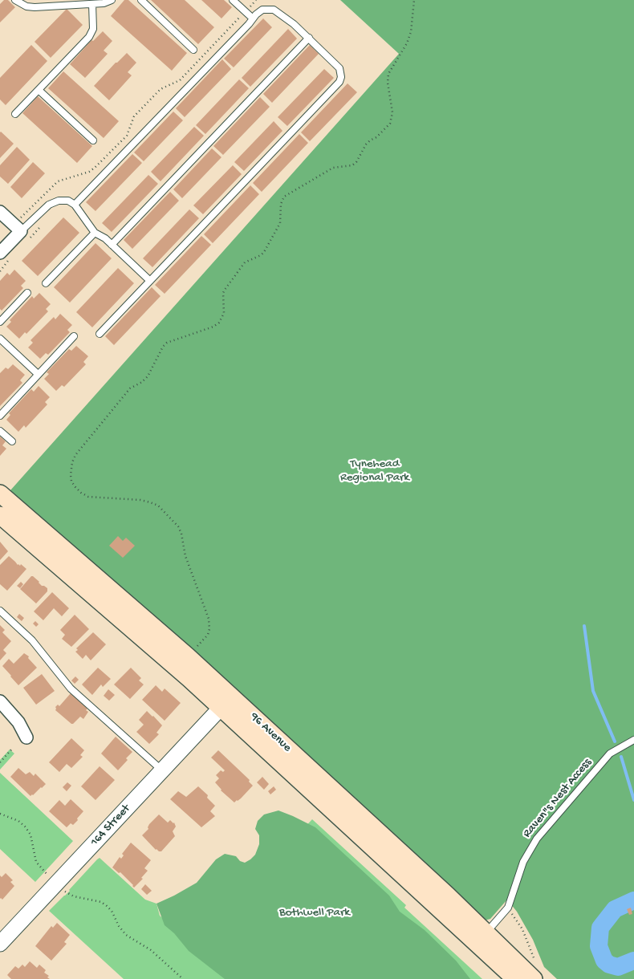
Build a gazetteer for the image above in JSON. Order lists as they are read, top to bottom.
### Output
{
  "streets": {
    "main road": ["96 Avenue"],
    "street": ["164 Street"],
    "lane": ["Raven\"s Nest Access"]
  },
  "crossings": [
    ["96 Avenue", "164 Street"]
  ],
  "parks": ["Tynehead Regional Park", "Bothwell Park"]
}
